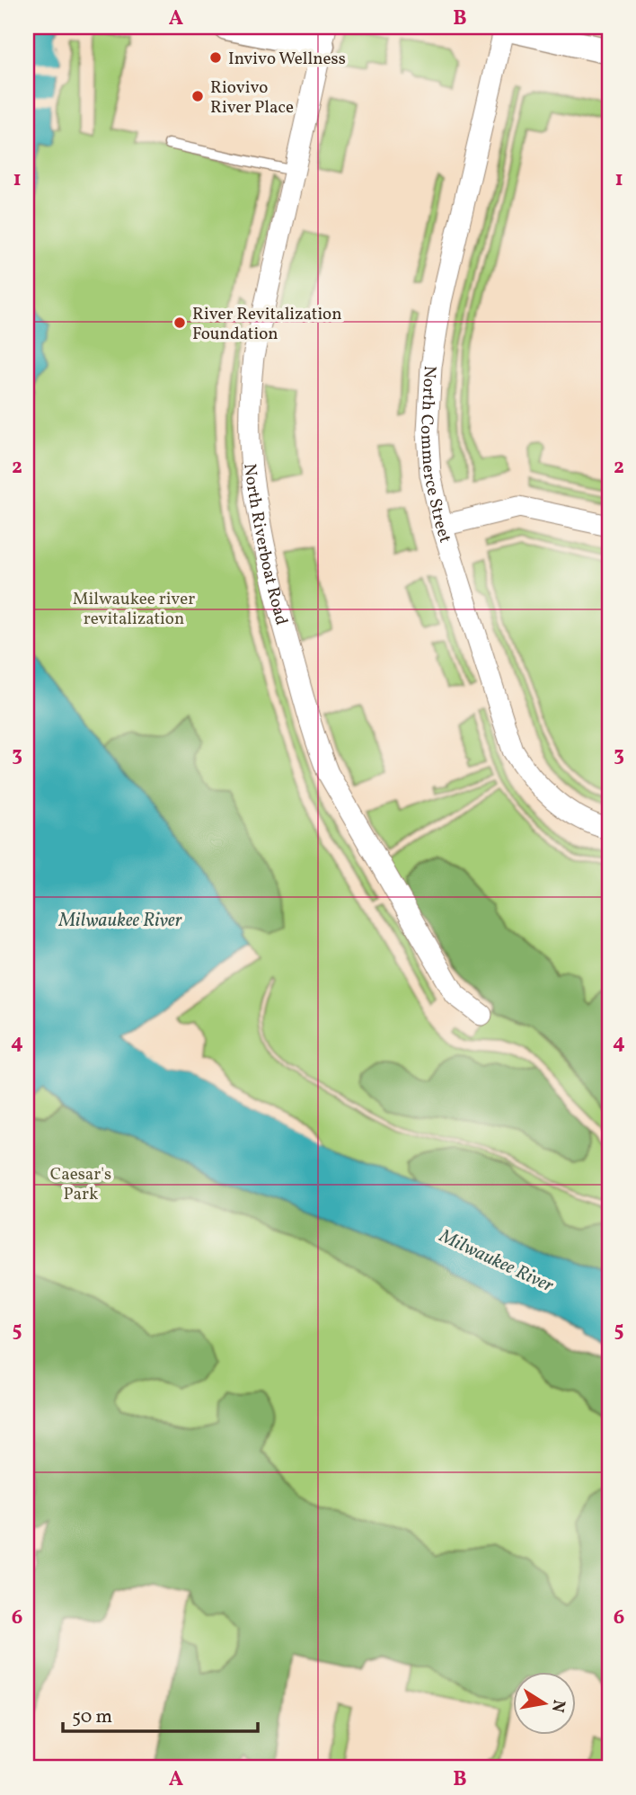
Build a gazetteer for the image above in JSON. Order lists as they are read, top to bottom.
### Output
{
  "streets": {
    "street": ["North Commerce Street", "North Riverboat Road"]
  },
  "water": ["Milwaukee River"],
  "parks": ["Milwaukee river revitalization", "Caesar's Park"],
  "places": ["Invivo Wellness", "Riovivo River Place", "River Revitalization Foundation"],
  "scale_bar": "50 m",
  "north": "right",
  "grid": {
    "columns": ["A", "B"],
    "rows": [
      "1",
      "2",
      "3",
      "4",
      "5",
      "6"
    ]
  }
}
